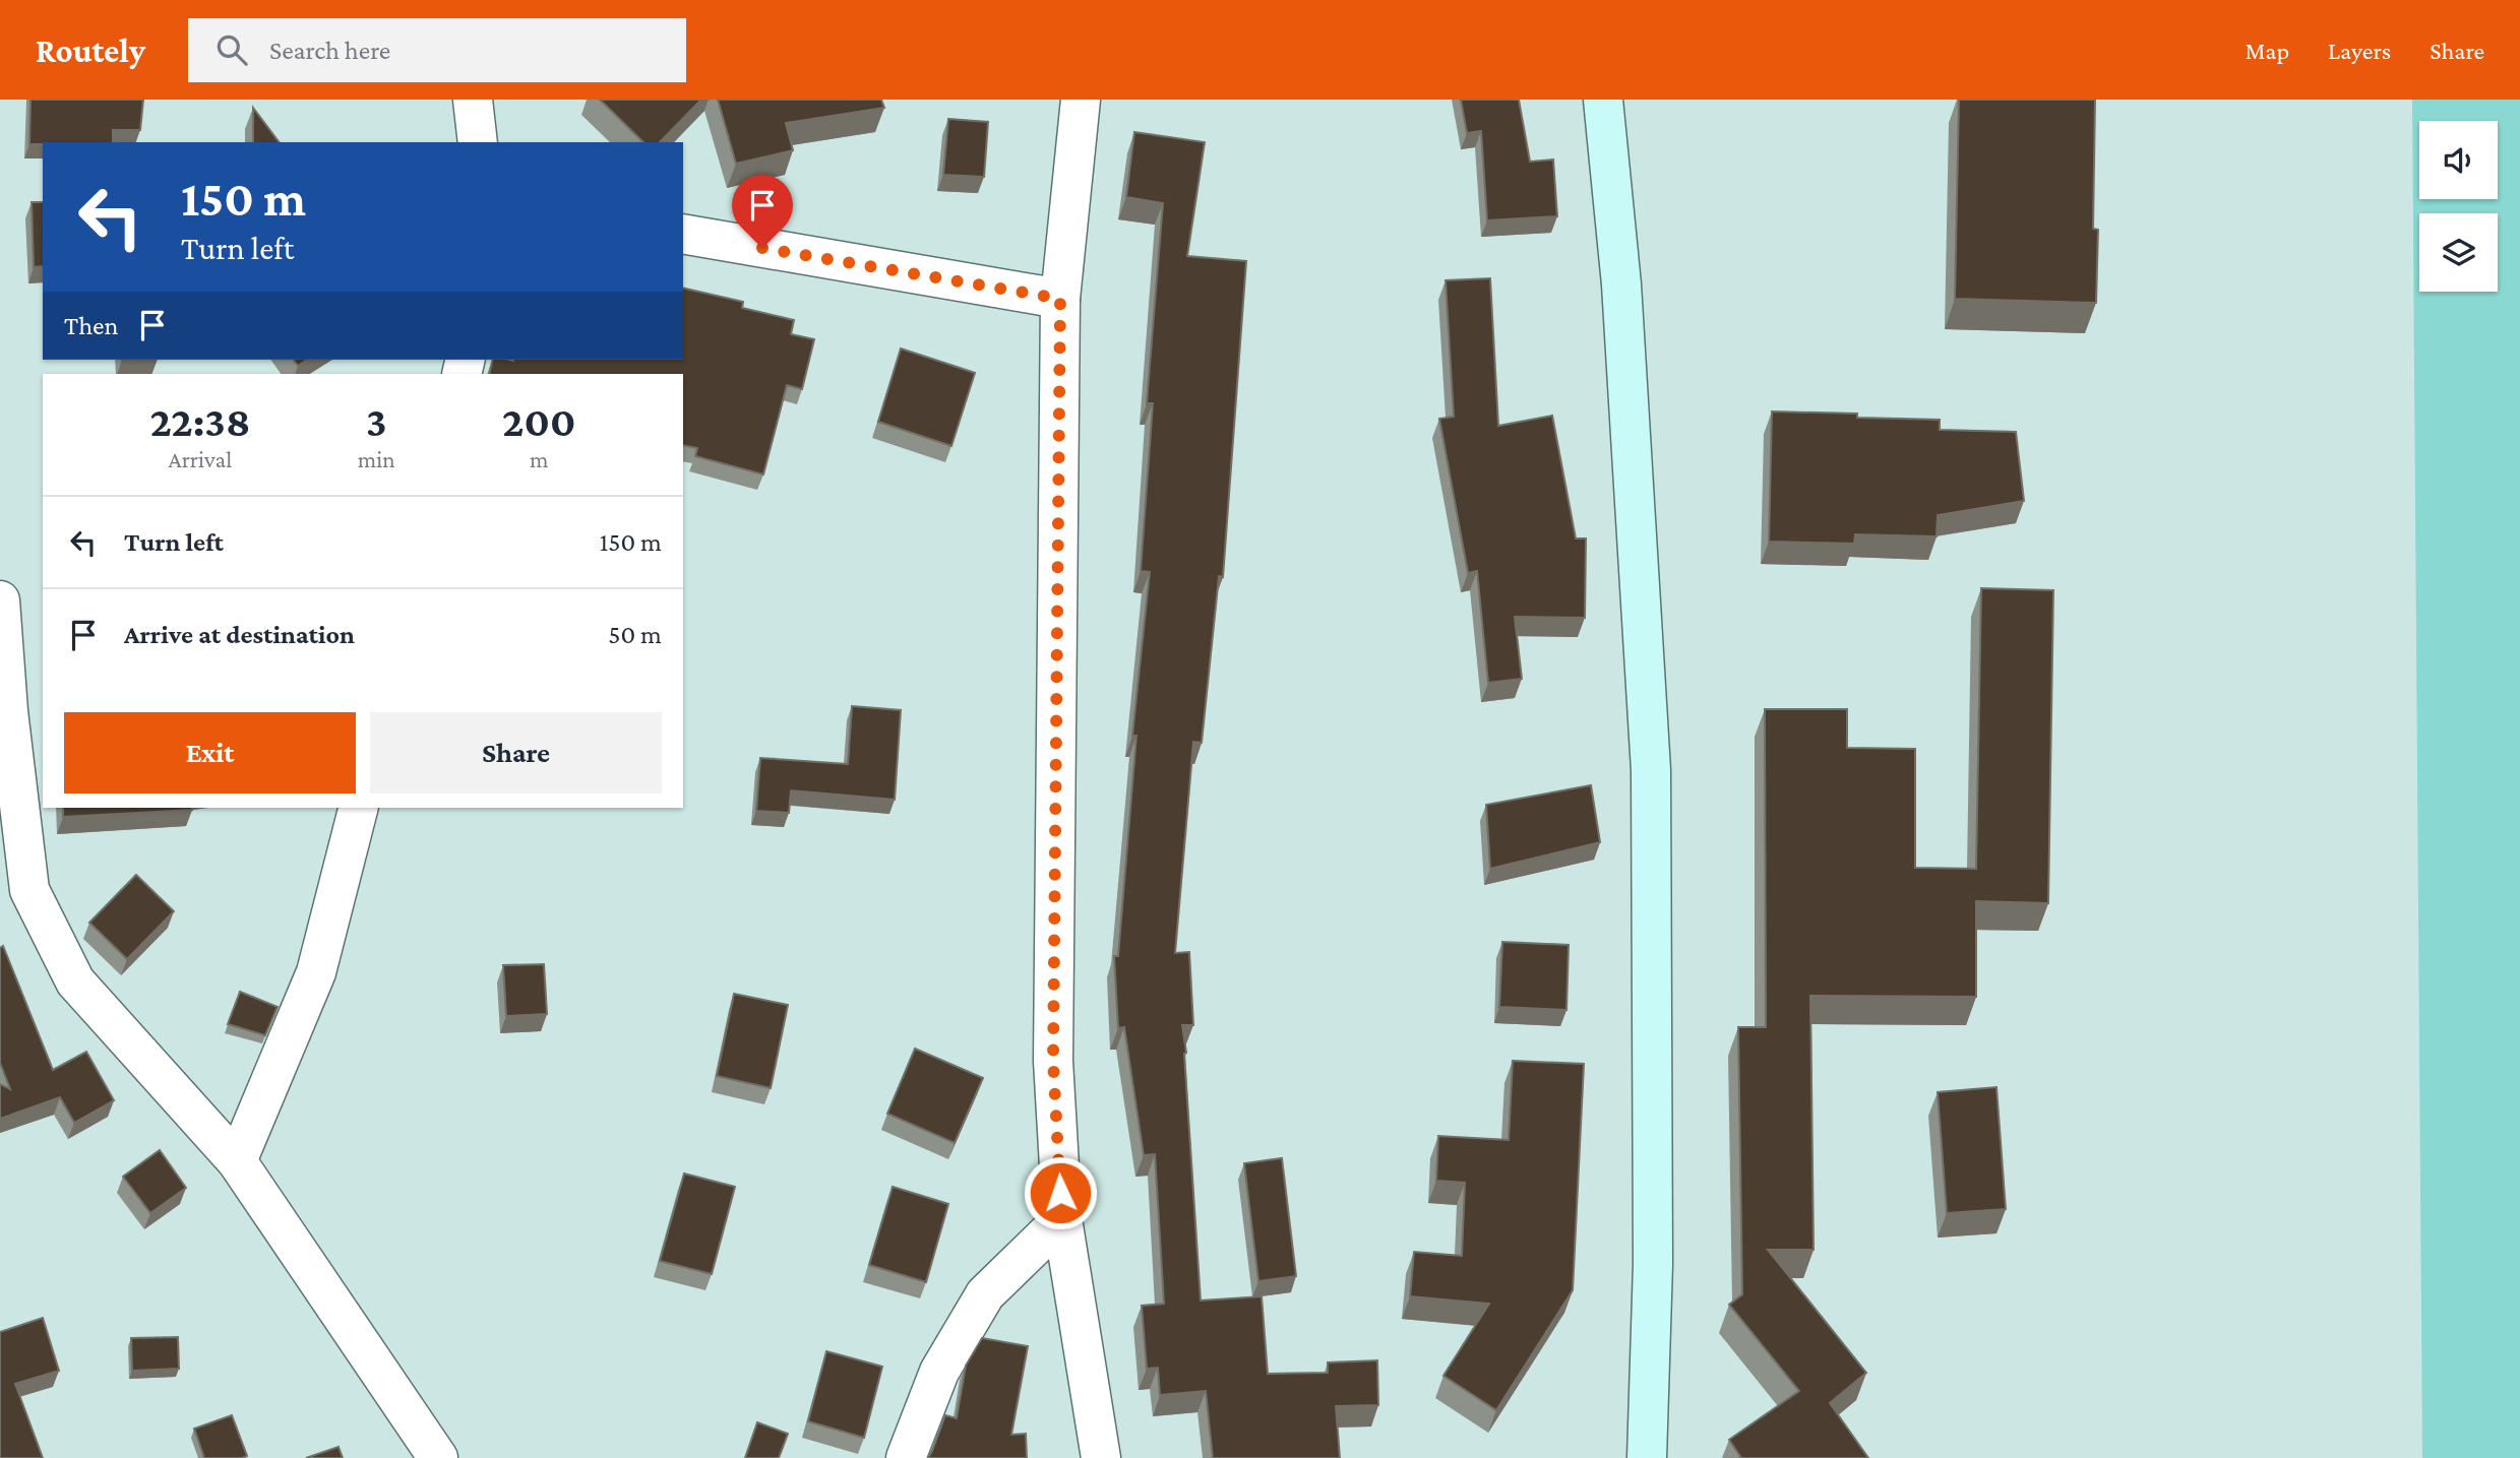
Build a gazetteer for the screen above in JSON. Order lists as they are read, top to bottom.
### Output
{
  "page": {
    "header": "Routely",
    "search": "Search here",
    "nav": ["Map", "Layers", "Share"],
    "turn": ["150 m", "Turn left"],
    "then": "Then",
    "eta": [
      "22:38",
      "Arrival",
      "3",
      "min",
      "200",
      "m"
    ],
    "list": [
      {
        "name": "Turn left",
        "value": "150 m"
      },
      {
        "name": "Arrive at destination",
        "value": "50 m"
      }
    ],
    "buttons": ["Exit", "Share"]
  }
}
